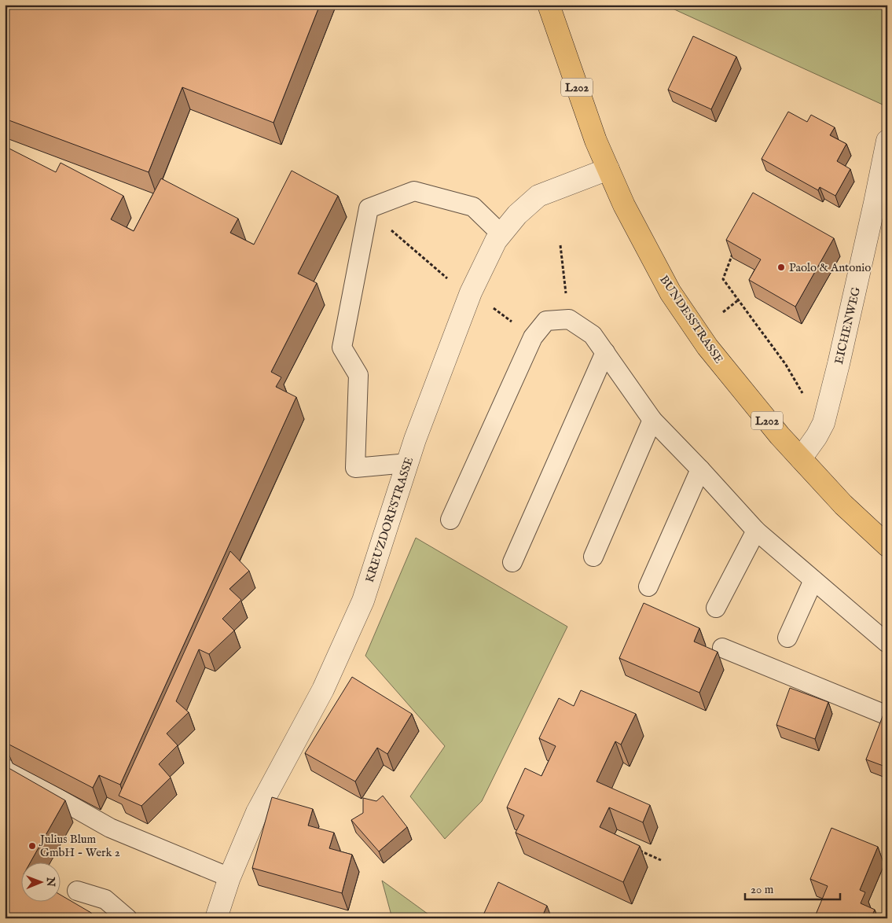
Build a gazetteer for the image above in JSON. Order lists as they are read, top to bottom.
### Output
{
  "streets": {
    "main road": ["L202", "BUNDESSTRASSE"],
    "street": ["EICHENWEG", "KREUZDORFSTRASSE"]
  },
  "crossings": [
    ["BUNDESSTRASSE", "EICHENWEG"],
    ["BUNDESSTRASSE", "KREUZDORFSTRASSE"]
  ],
  "places": ["Paolo & Antonio", "Julius Blum GmbH - Werk 2"],
  "scale_bar": "20 m",
  "north": "right"
}
